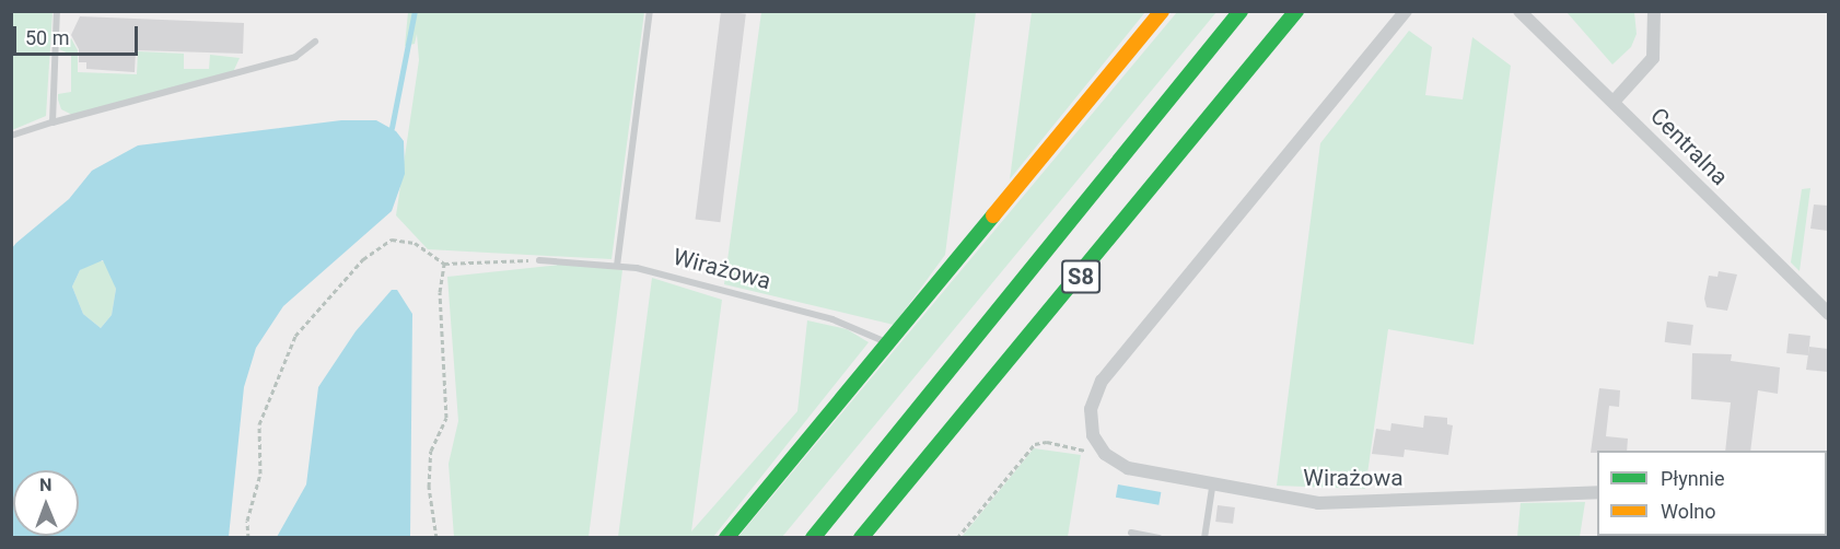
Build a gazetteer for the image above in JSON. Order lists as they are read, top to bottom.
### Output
{
  "streets": {
    "main road": ["S8"],
    "street": ["Centralna", "Wirażowa"]
  },
  "legend": ["Płynnie", "Wolno"],
  "scale_bar": "50 m",
  "north": "top"
}
